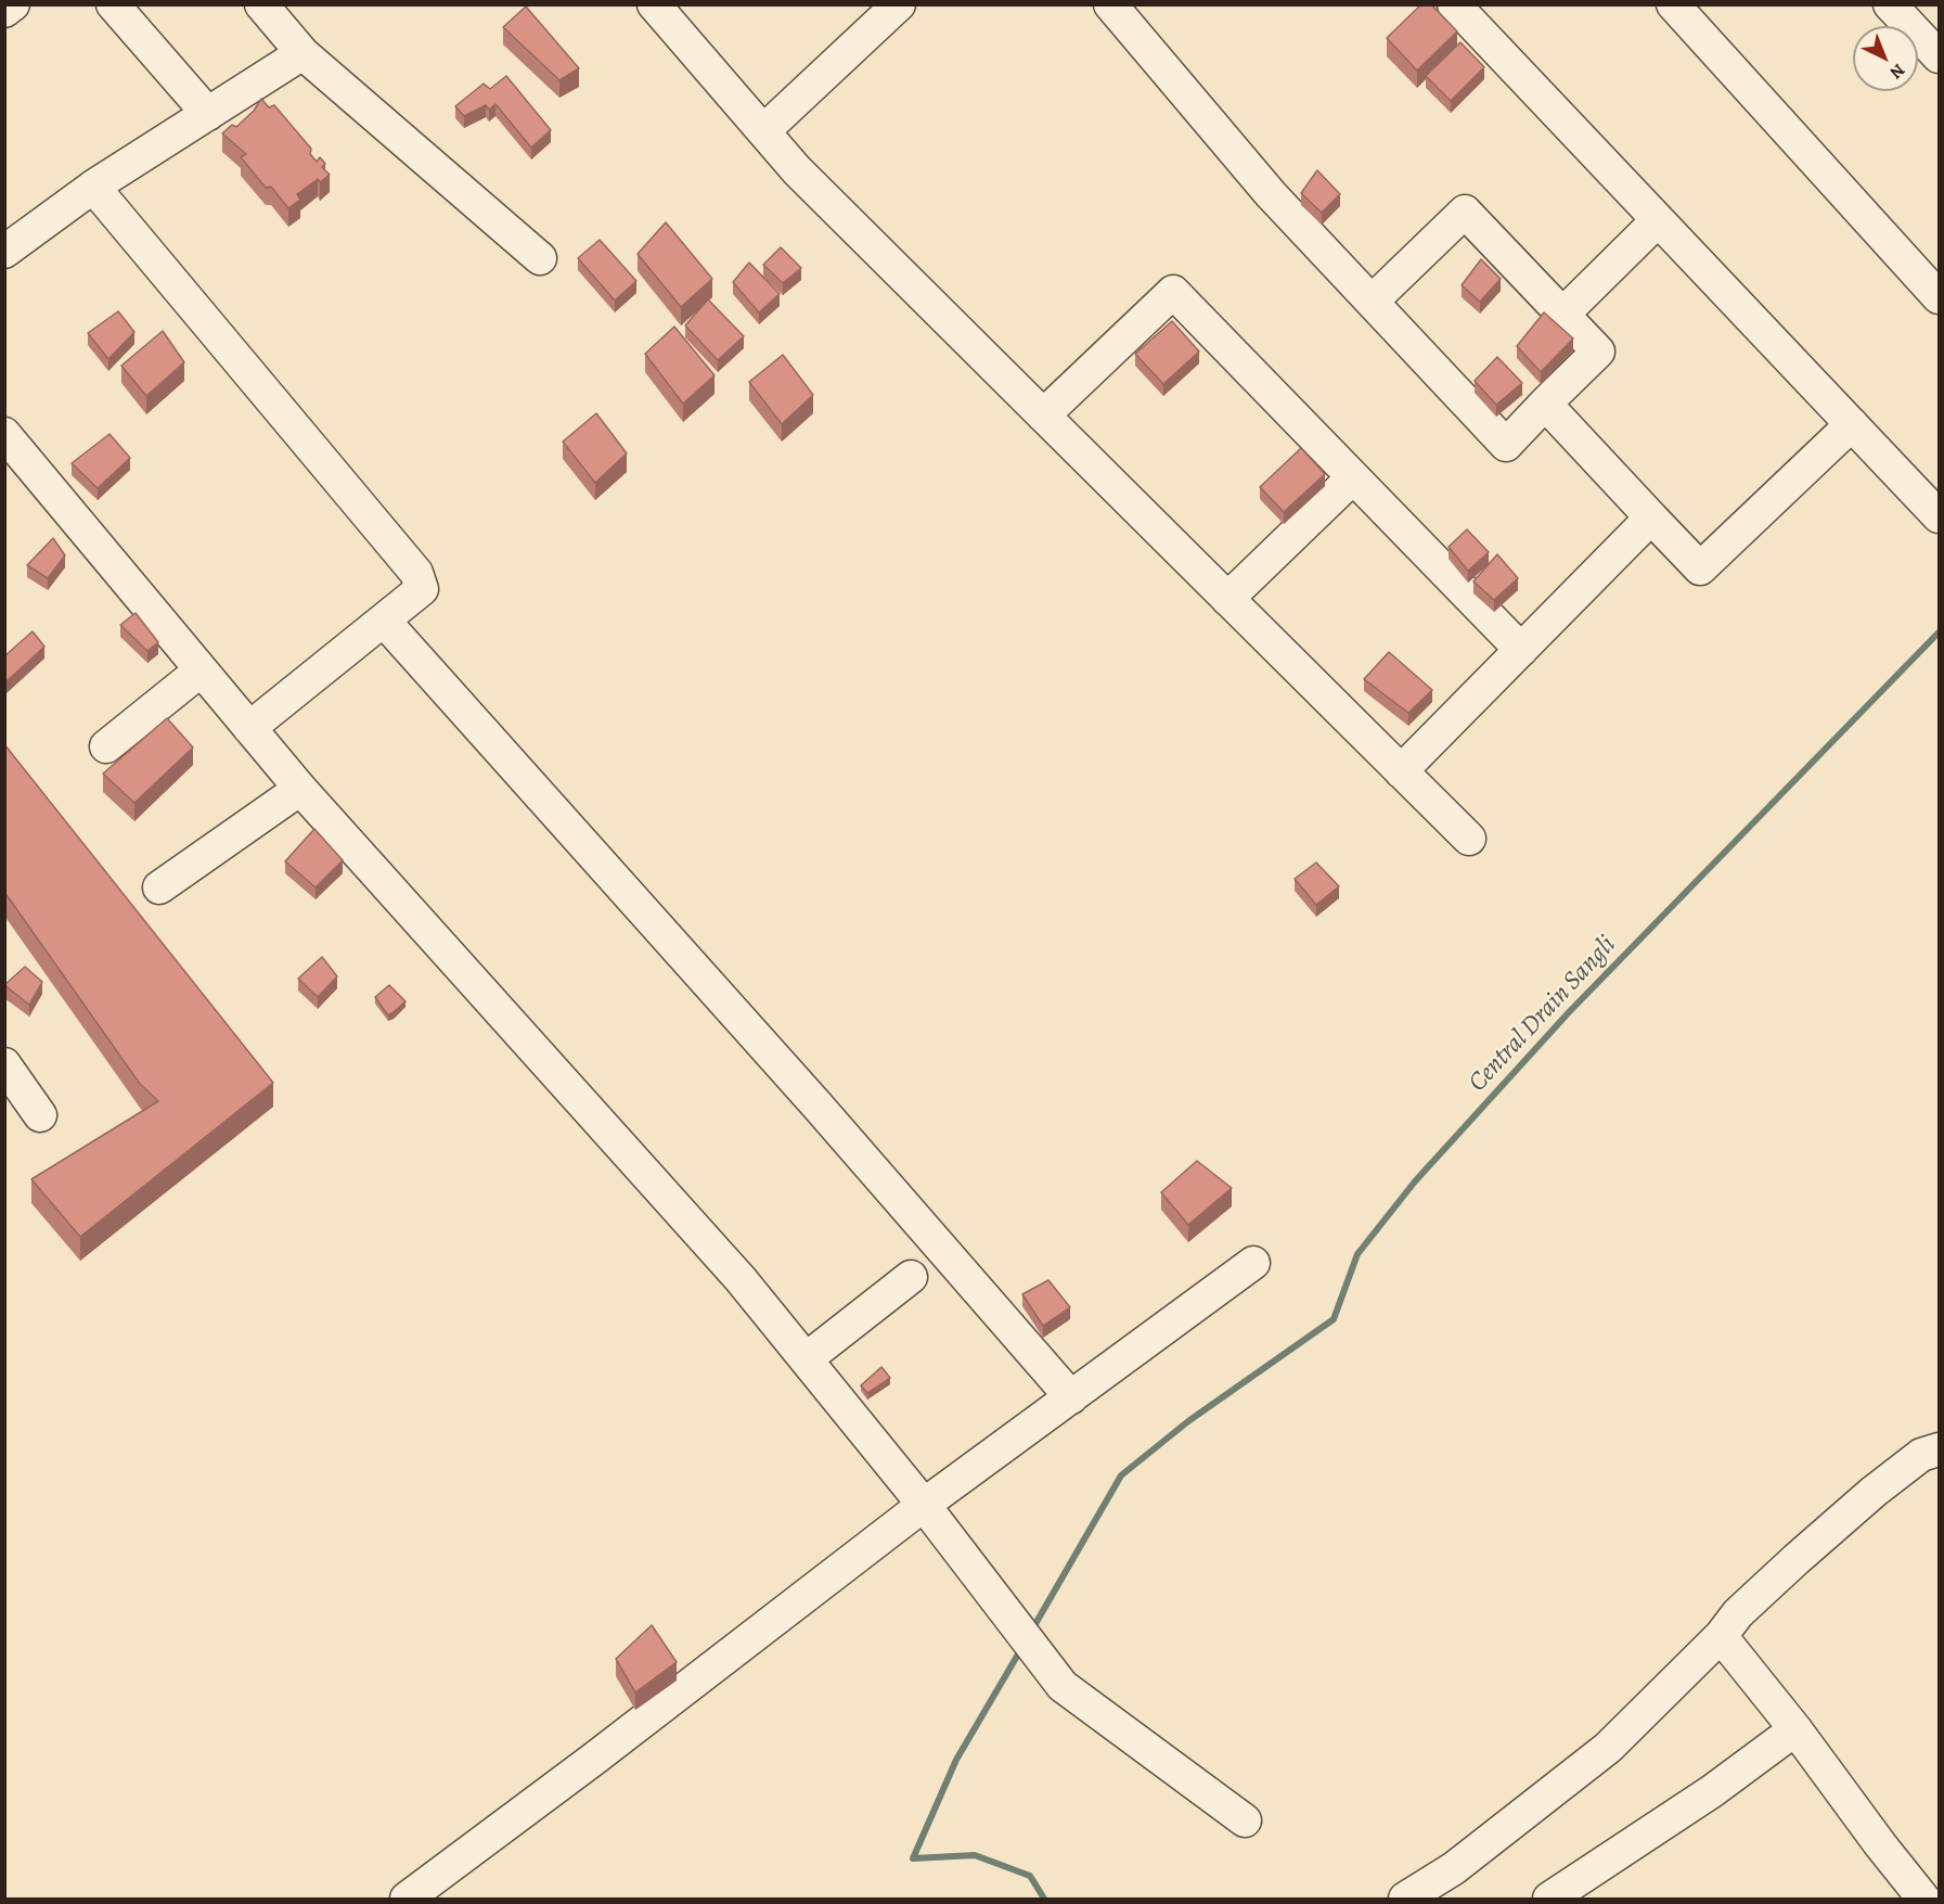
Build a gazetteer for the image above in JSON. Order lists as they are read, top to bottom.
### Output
{
  "water": ["Central Drain Sangli"],
  "north": "bottom right"
}
